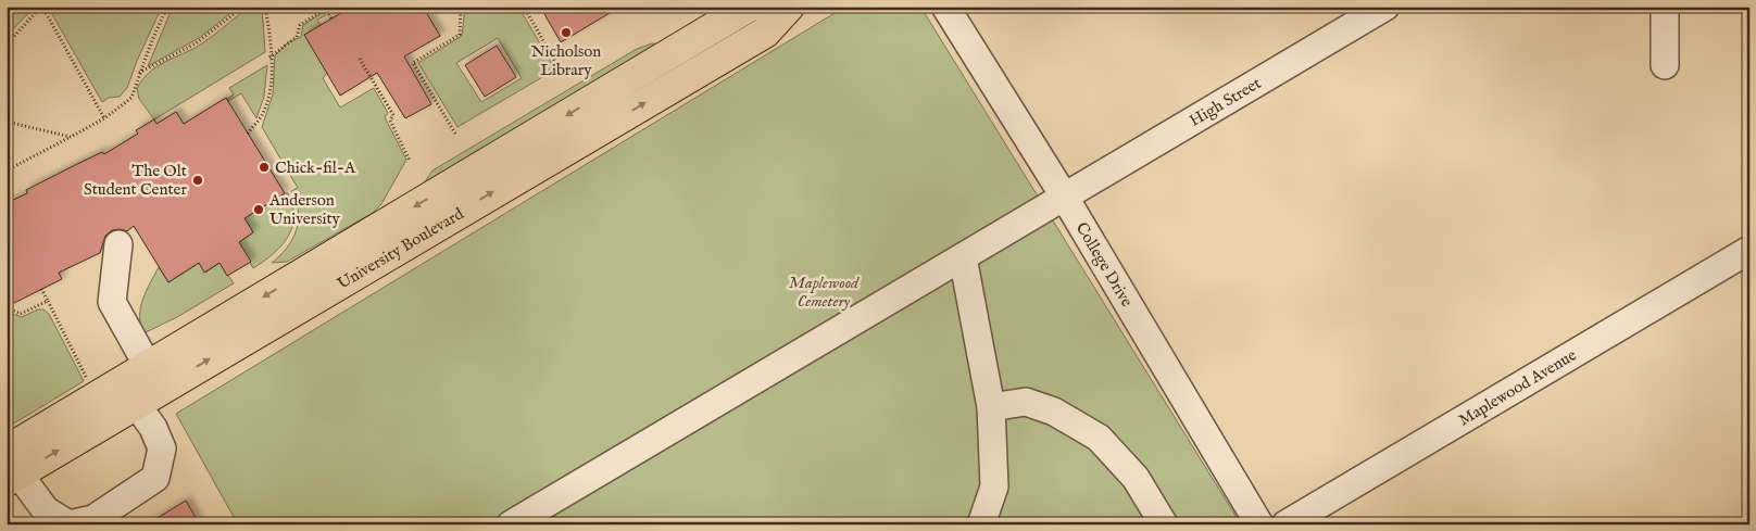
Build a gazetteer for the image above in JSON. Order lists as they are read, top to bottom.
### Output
{
  "streets": {
    "main road": ["University Boulevard"],
    "street": ["High Street", "College Drive", "Maplewood Avenue"]
  },
  "crossings": [
    ["High Street", "College Drive"]
  ],
  "parks": ["Maplewood Cemetery"],
  "places": [
    "Nicholson Library",
    "Chick-fil-A",
    "The Olt Student Center",
    "Anderson University"
  ]
}
